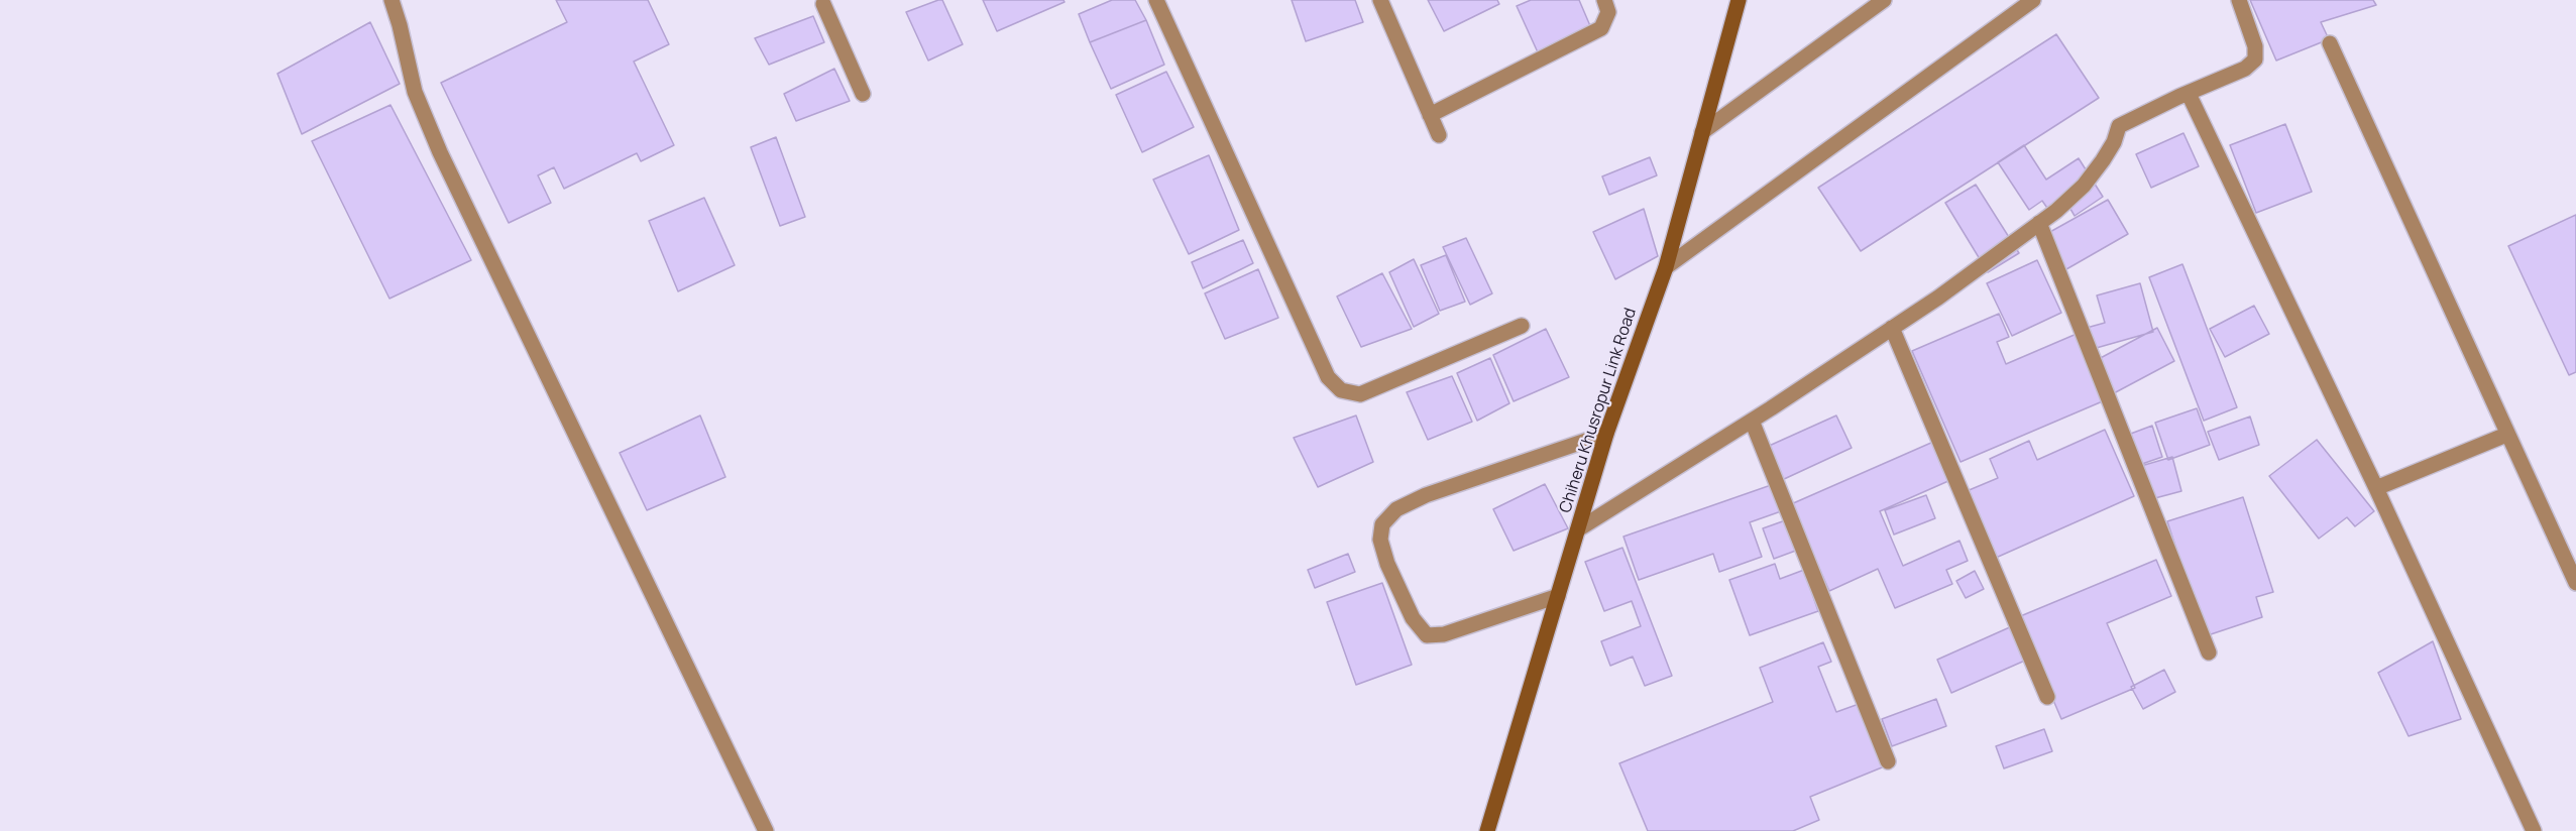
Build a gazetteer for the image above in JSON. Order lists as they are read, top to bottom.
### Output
{
  "streets": {
    "street": ["Chiheru Khusropur Link Road"]
  }
}
